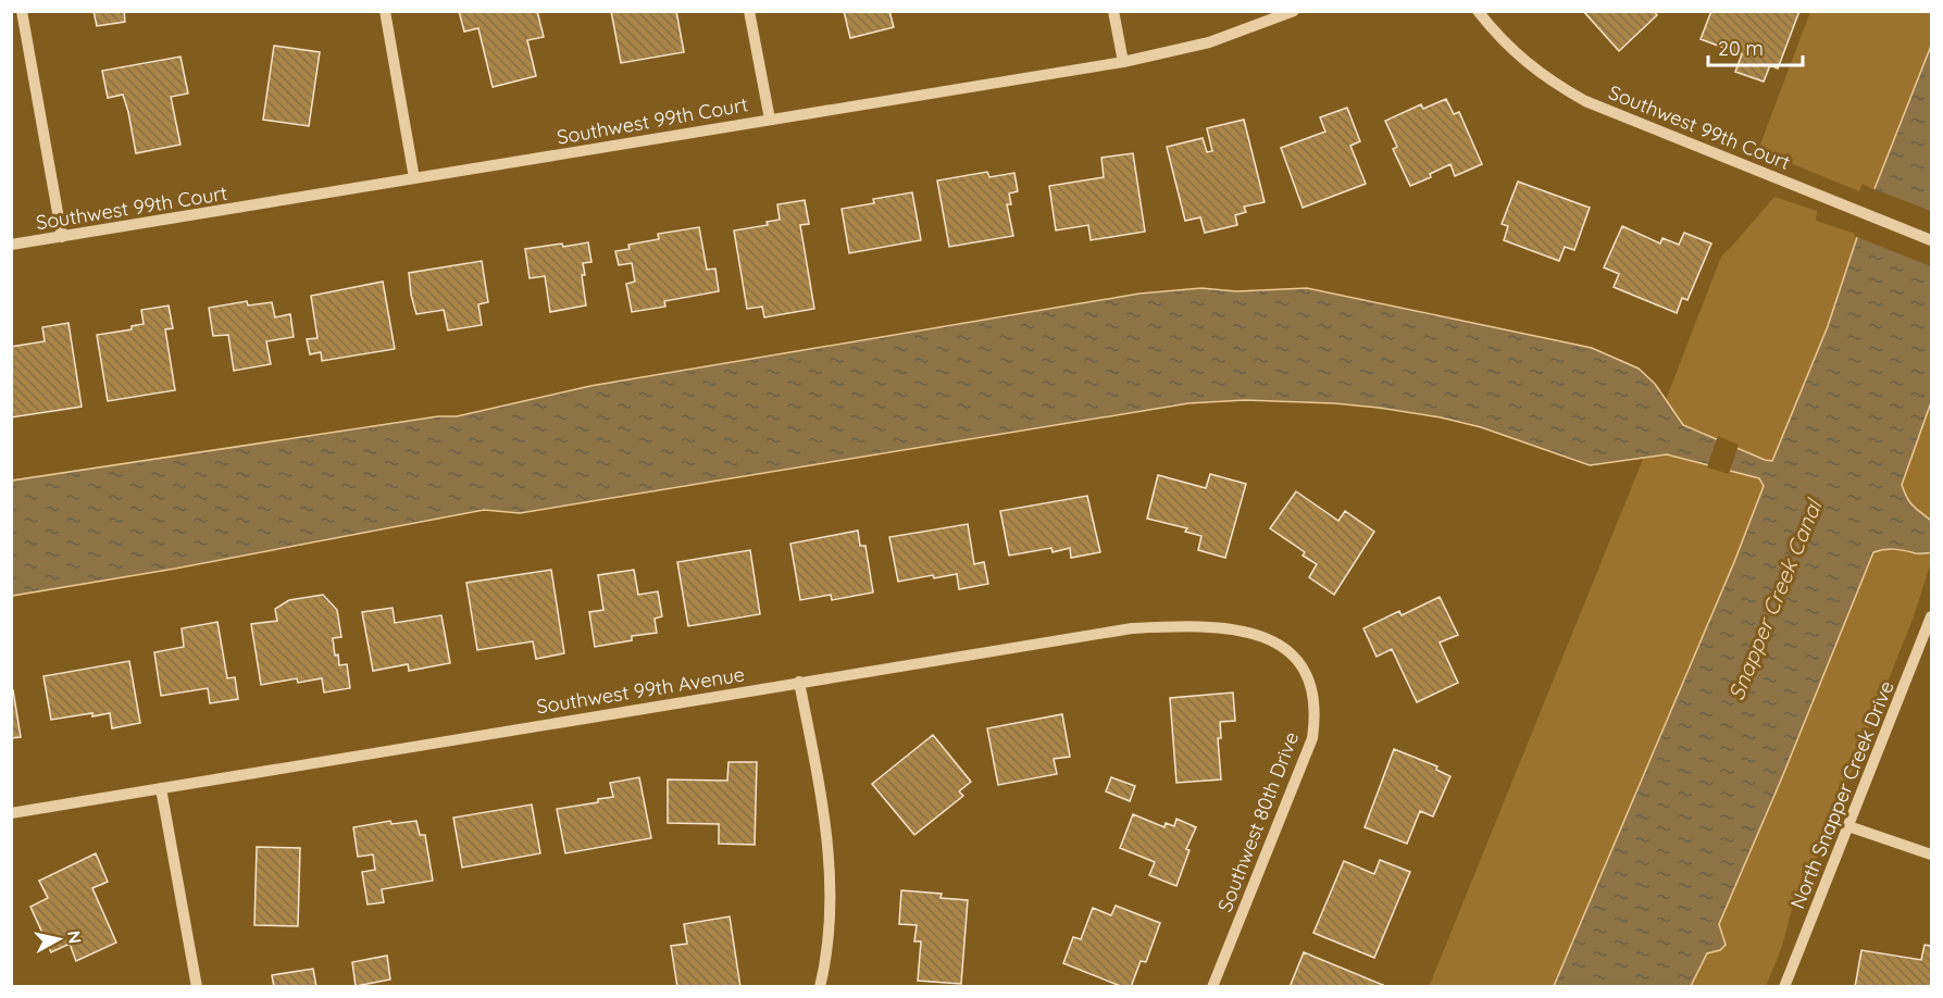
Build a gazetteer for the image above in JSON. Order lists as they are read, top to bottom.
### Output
{
  "streets": {
    "street": [
      "Southwest 99th Court",
      "Southwest 99th Avenue",
      "North Snapper Creek Drive",
      "Southwest 80th Drive"
    ]
  },
  "crossings": [
    ["Southwest 99th Avenue", "Southwest 80th Drive"]
  ],
  "water": ["Snapper Creek Canal"],
  "scale_bar": "20 m",
  "north": "right"
}
